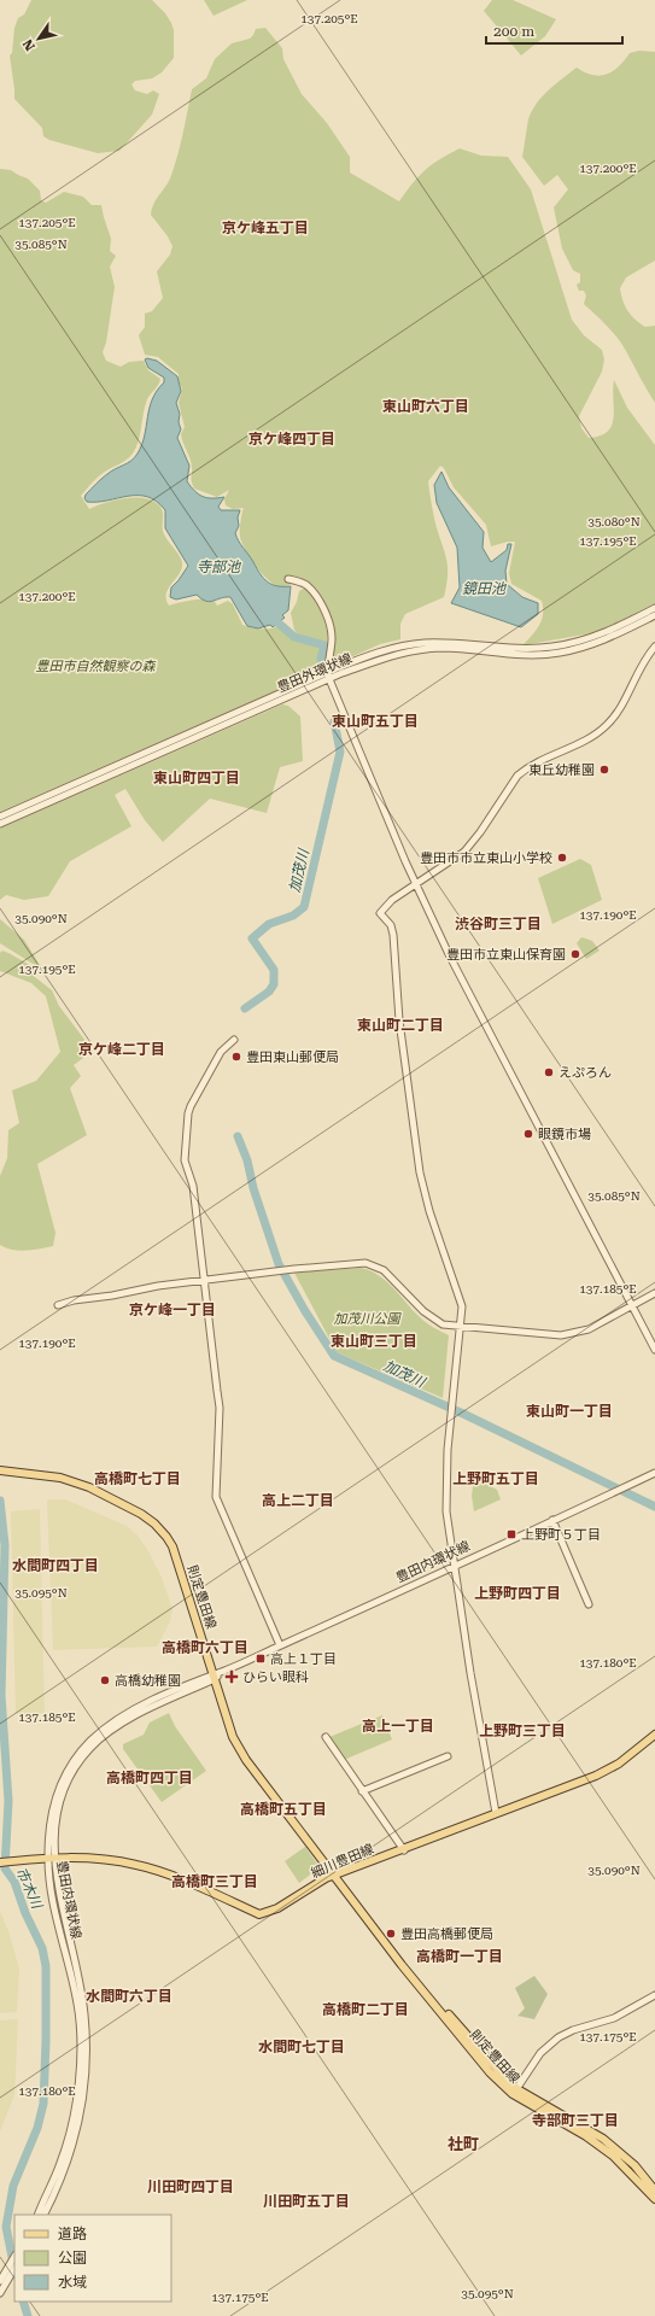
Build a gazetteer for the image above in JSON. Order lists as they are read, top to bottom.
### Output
{
  "streets": {
    "main road": ["則定豊田線", "細川豊田線"],
    "street": ["豊田外環状線", "豊田内環状線"]
  },
  "crossings": [
    ["豊田内環状線", "則定豊田線"],
    ["豊田内環状線", "細川豊田線"],
    ["則定豊田線", "細川豊田線"]
  ],
  "districts": [
    "京ケ峰五丁目",
    "東山町六丁目",
    "京ケ峰四丁目",
    "東山町五丁目",
    "東山町四丁目",
    "渋谷町三丁目",
    "東山町二丁目",
    "京ケ峰二丁目",
    "京ケ峰一丁目",
    "東山町三丁目",
    "東山町一丁目",
    "高橋町七丁目",
    "上野町五丁目",
    "高上二丁目",
    "水間町四丁目",
    "上野町四丁目",
    "高橋町六丁目",
    "高上一丁目",
    "上野町三丁目",
    "高橋町四丁目",
    "高橋町五丁目",
    "高橋町三丁目",
    "高橋町一丁目",
    "水間町六丁目",
    "高橋町二丁目",
    "水間町七丁目",
    "寺部町三丁目",
    "社町",
    "川田町四丁目",
    "川田町五丁目"
  ],
  "water": [
    "寺部池",
    "鏡田池",
    "加茂川",
    "市木川"
  ],
  "parks": ["豊田市自然観察の森", "加茂川公園"],
  "places": {
    "other": [
      "東丘幼稚園",
      "豊田市市立東山小学校",
      "豊田市立東山保育園",
      "豊田東山郵便局",
      "えぷろん",
      "眼鏡市場",
      "高橋幼稚園",
      "豊田高橋郵便局"
    ],
    "transit": ["上野町５丁目", "高上１丁目"],
    "health": ["ひらい眼科"]
  },
  "legend": ["道路", "公園", "水域"],
  "scale_bar": "200 m",
  "north": "bottom left",
  "coordinates": [
    "137.205°E",
    "137.200°E",
    "35.085°N",
    "35.080°N",
    "137.195°E",
    "137.190°E",
    "35.090°N",
    "137.185°E",
    "35.095°N",
    "137.180°E",
    "137.175°E"
  ]
}
